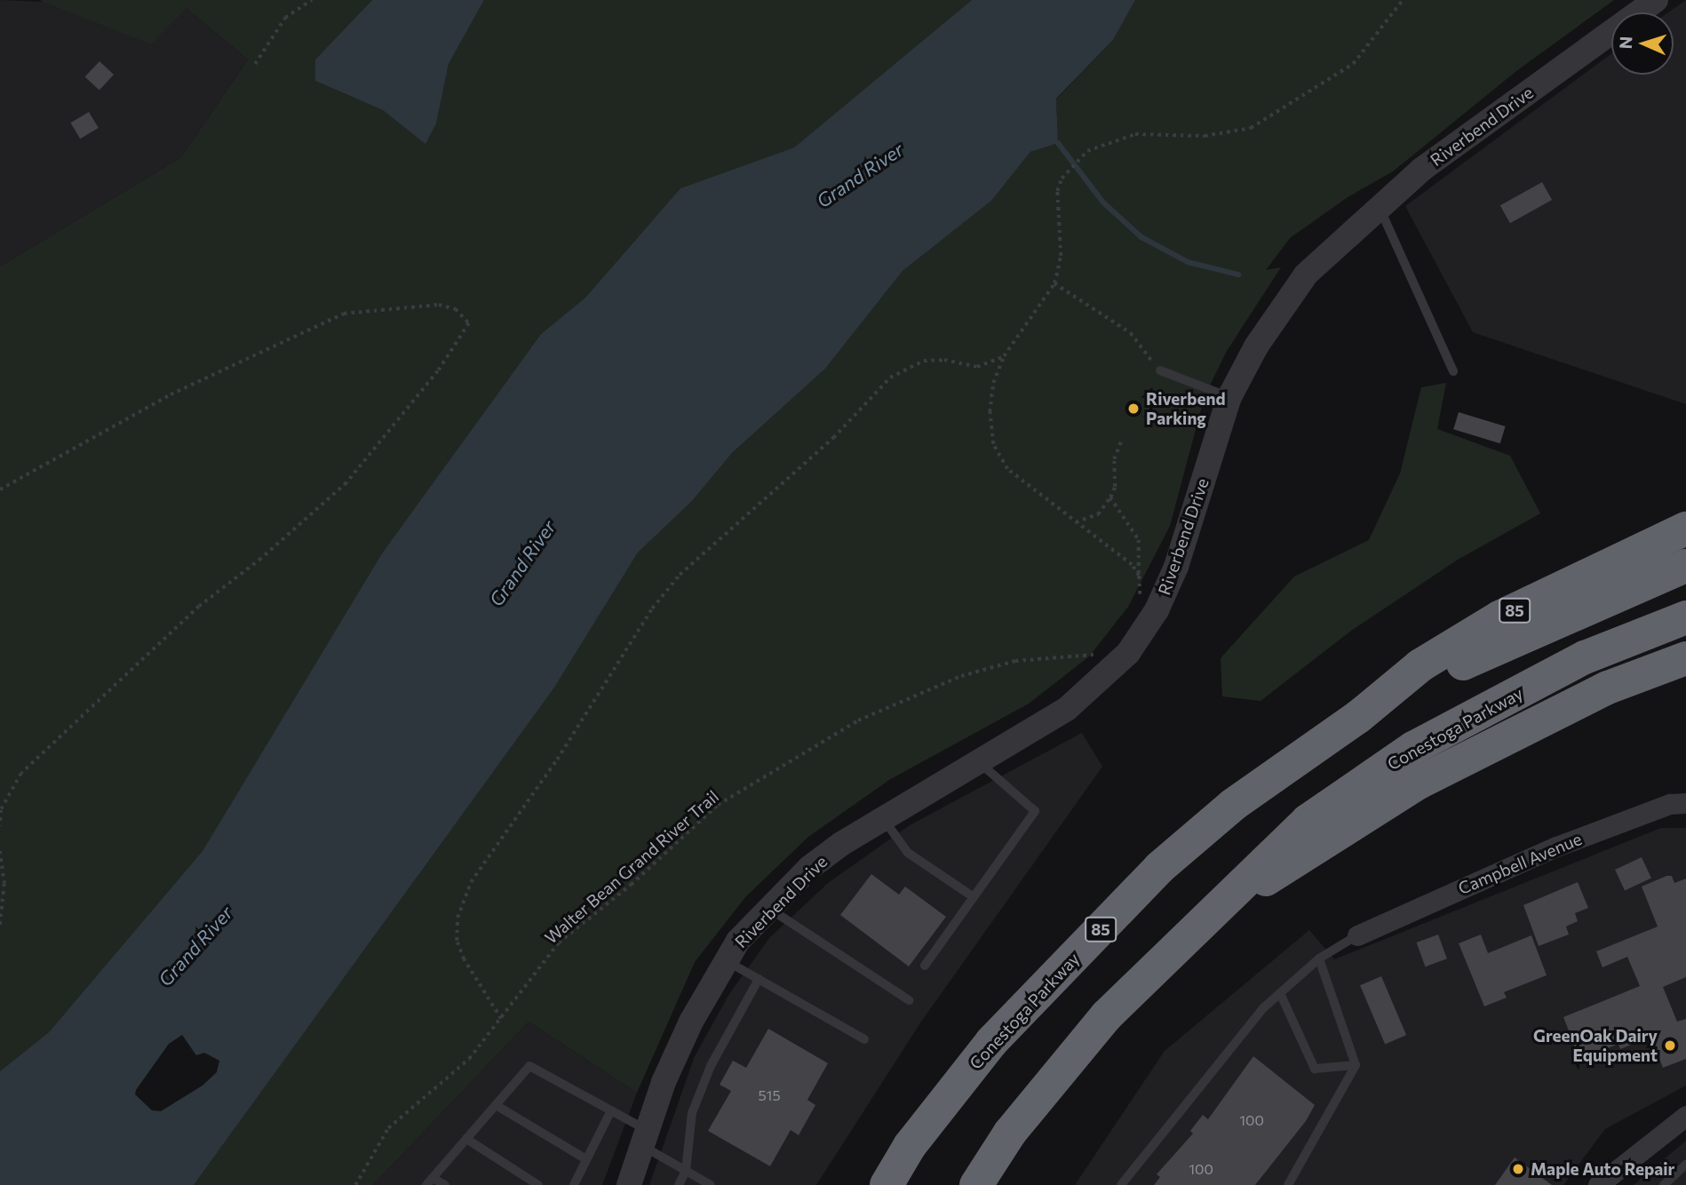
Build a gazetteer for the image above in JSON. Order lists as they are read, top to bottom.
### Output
{
  "streets": {
    "highway": ["85", "Conestoga Parkway"],
    "street": ["Riverbend Drive", "Campbell Avenue"],
    "path": ["Walter Bean Grand River Trail"]
  },
  "water": ["Grand River"],
  "places": ["Riverbend Parking", "GreenOak Dairy Equipment", "Maple Auto Repair"],
  "house_numbers": ["515", "100", "100"],
  "north": "left"
}
